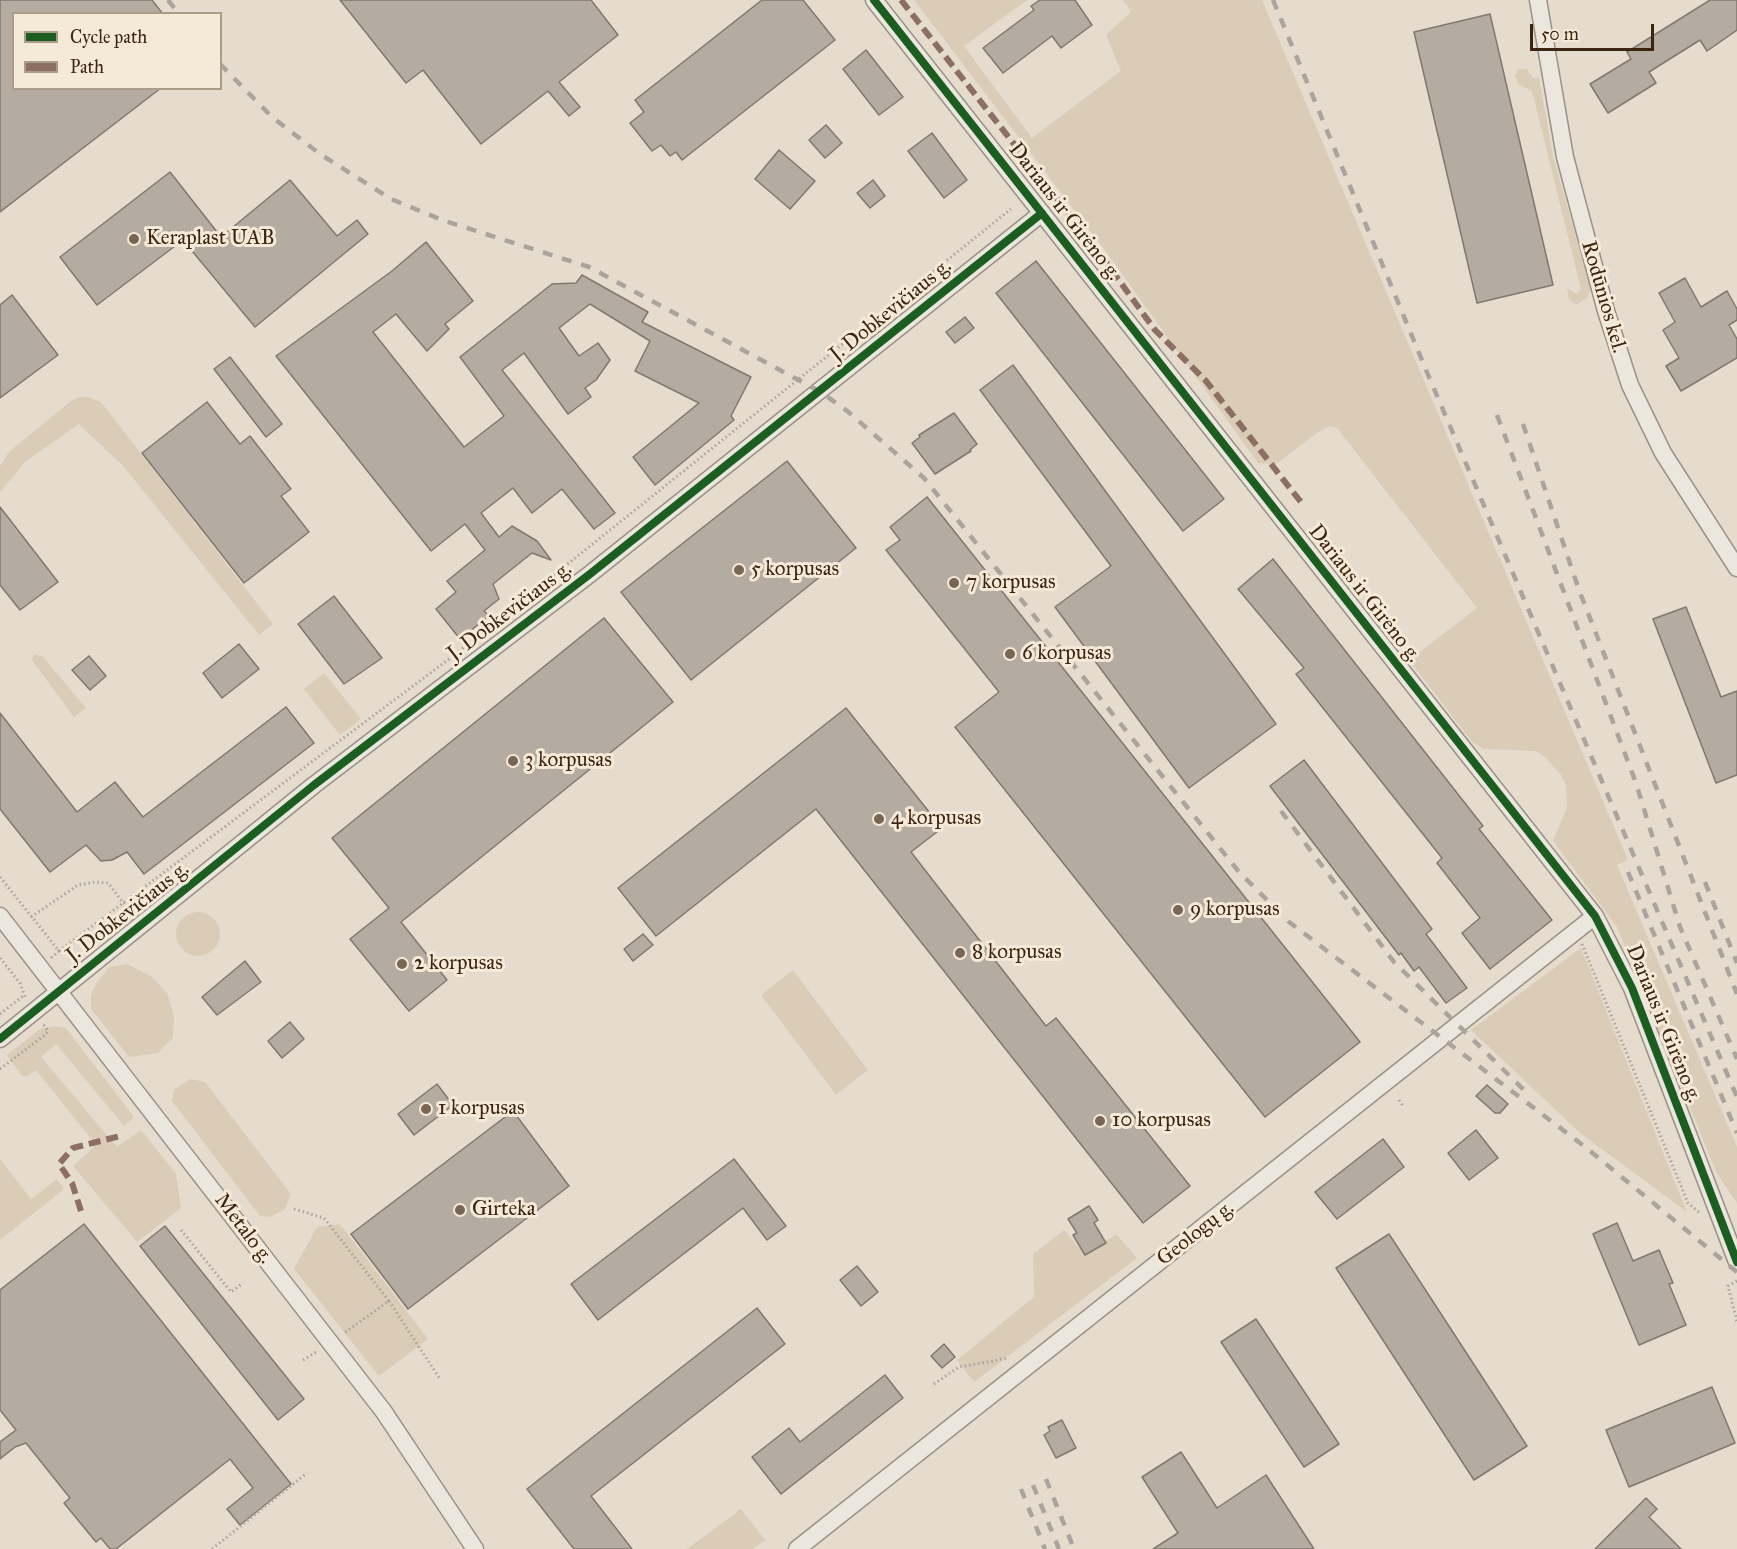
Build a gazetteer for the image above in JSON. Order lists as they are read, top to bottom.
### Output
{
  "streets": {
    "street": [
      "Dariaus ir Girėno g.",
      "Rodūnios kel.",
      "J. Dobkevičiaus g.",
      "Metalo g.",
      "Geologų g."
    ]
  },
  "crossings": [
    ["Dariaus ir Girėno g.", "J. Dobkevičiaus g."],
    ["Dariaus ir Girėno g.", "Geologų g."],
    ["J. Dobkevičiaus g.", "Metalo g."]
  ],
  "places": [
    "Keraplast UAB",
    "5 korpusas",
    "7 korpusas",
    "6 korpusas",
    "3 korpusas",
    "4 korpusas",
    "9 korpusas",
    "8 korpusas",
    "2 korpusas",
    "1 korpusas",
    "10 korpusas",
    "Girteka"
  ],
  "legend": ["Cycle path", "Path"],
  "scale_bar": "50 m"
}
